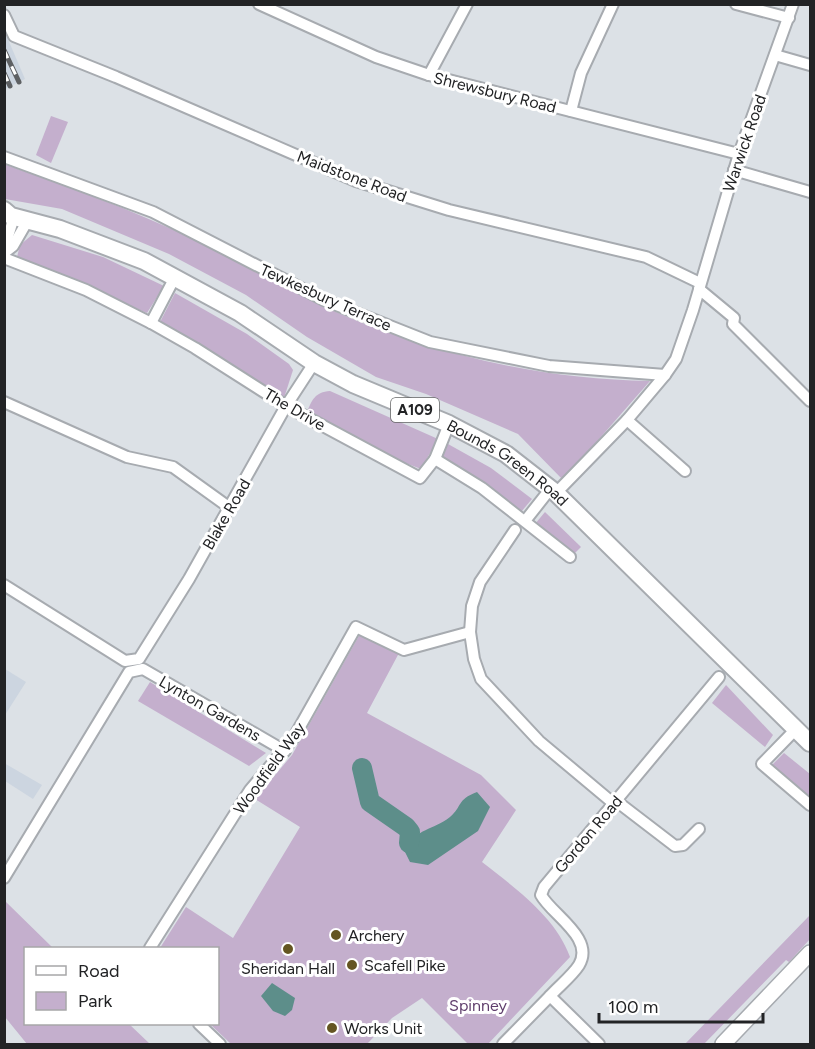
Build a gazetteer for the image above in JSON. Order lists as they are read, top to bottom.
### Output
{
  "streets": {
    "main road": ["A109", "Bounds Green Road"],
    "street": [
      "Shrewsbury Road",
      "Warwick Road",
      "Maidstone Road",
      "Tewkesbury Terrace",
      "The Drive",
      "Blake Road",
      "Lynton Gardens",
      "Woodfield Way",
      "Gordon Road"
    ]
  },
  "crossings": [
    ["Shrewsbury Road", "Warwick Road"],
    ["Warwick Road", "Maidstone Road"],
    ["Warwick Road", "Tewkesbury Terrace"],
    ["The Drive", "Blake Road"],
    ["Bounds Green Road", "Blake Road"],
    ["Blake Road", "Lynton Gardens"],
    ["Lynton Gardens", "Woodfield Way"]
  ],
  "parks": ["Spinney"],
  "places": [
    "Archery",
    "Sheridan Hall",
    "Scafell Pike",
    "Works Unit"
  ],
  "legend": ["Road", "Park"],
  "scale_bar": "100 m"
}
